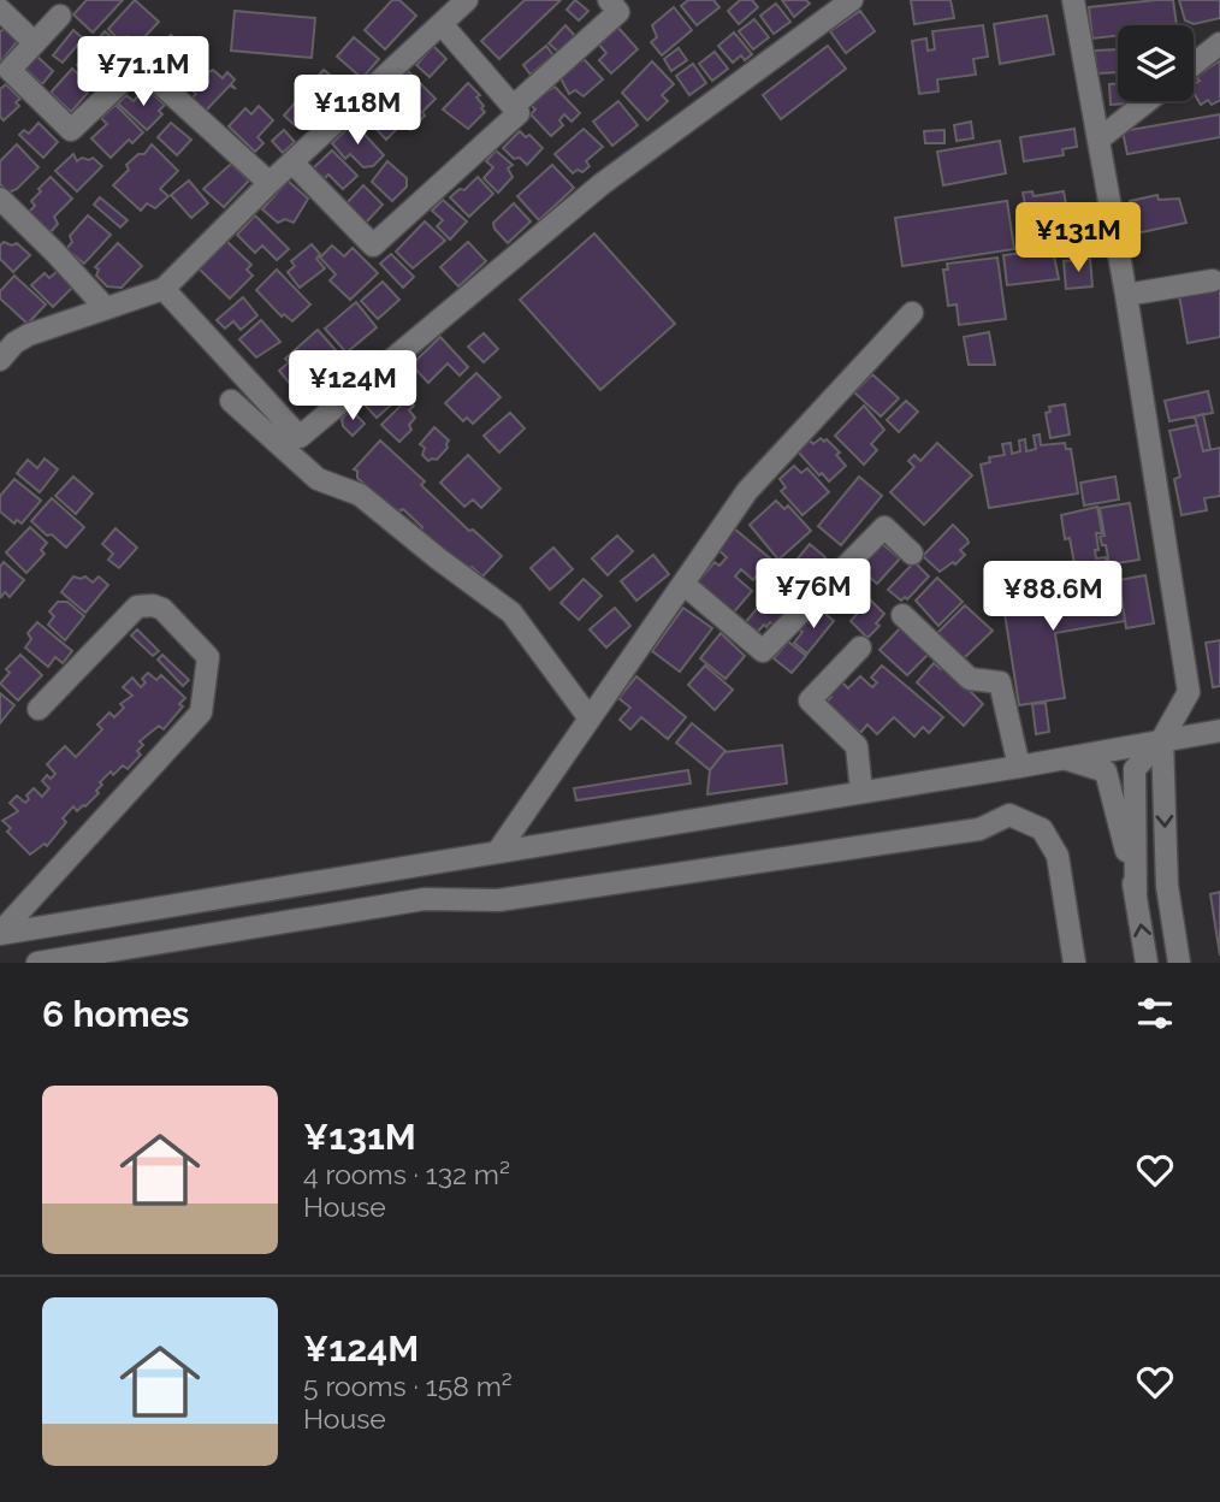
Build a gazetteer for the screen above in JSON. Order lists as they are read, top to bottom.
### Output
{
  "page": {
    "price": [
      "¥71.1M",
      "¥118M",
      "¥131M",
      "¥124M",
      "¥76M",
      "¥88.6M"
    ],
    "heading": "6 homes",
    "list": [
      {
        "name": "¥131M",
        "note": "4 rooms · 132 m² · House"
      },
      {
        "name": "¥124M",
        "note": "5 rooms · 158 m² · House"
      }
    ]
  }
}
